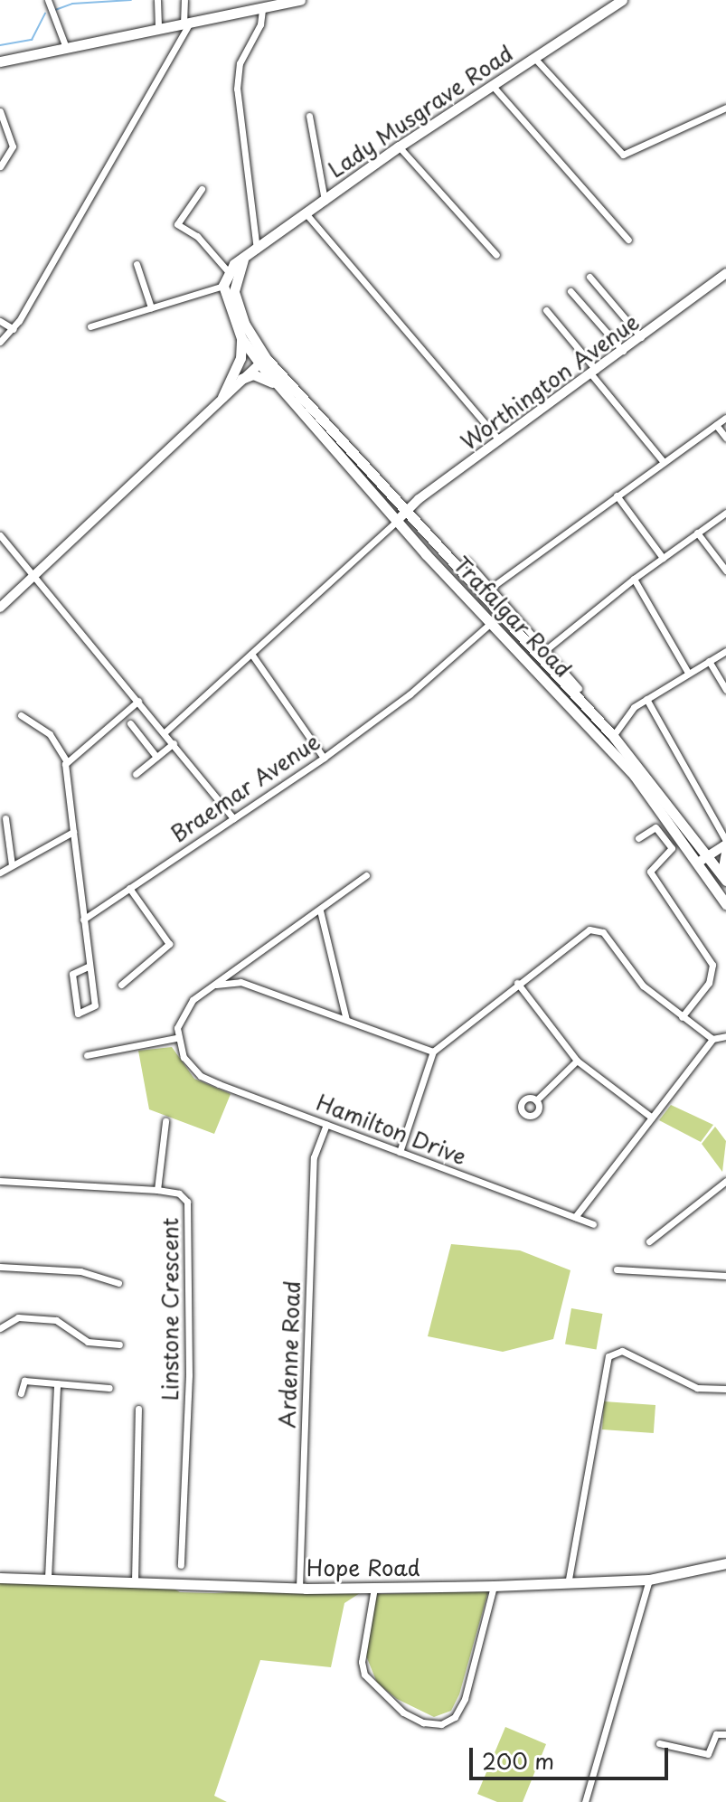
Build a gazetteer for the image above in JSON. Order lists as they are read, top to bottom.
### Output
{
  "streets": {
    "main road": [
      "Lady Musgrave Road",
      "Worthington Avenue",
      "Trafalgar Road",
      "Hope Road"
    ],
    "street": [
      "Braemar Avenue",
      "Hamilton Drive",
      "Linstone Crescent",
      "Ardenne Road"
    ]
  },
  "crossings": [
    ["Worthington Avenue", "Trafalgar Road"],
    ["Trafalgar Road", "Braemar Avenue"],
    ["Hamilton Drive", "Ardenne Road"],
    ["Ardenne Road", "Hope Road"]
  ],
  "scale_bar": "200 m"
}
